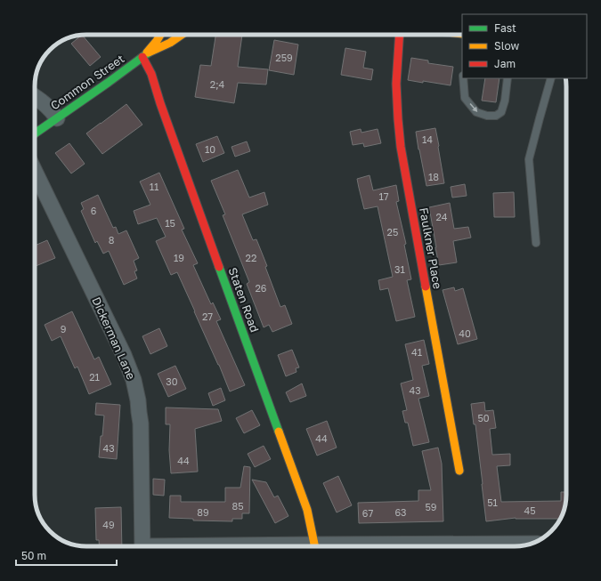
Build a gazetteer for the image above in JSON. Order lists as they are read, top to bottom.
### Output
{
  "streets": {
    "street": [
      "Common Street",
      "Faulkner Place",
      "Staten Road",
      "Dickerman Lane"
    ]
  },
  "crossings": [
    ["Common Street", "Staten Road"]
  ],
  "house_numbers": [
    "259",
    "2;4",
    "14",
    "10",
    "18",
    "11",
    "17",
    "6",
    "24",
    "15",
    "25",
    "8",
    "19",
    "22",
    "31",
    "26",
    "27",
    "9",
    "40",
    "41",
    "21",
    "30",
    "43",
    "50",
    "44",
    "43",
    "44",
    "51",
    "85",
    "59",
    "45",
    "89",
    "63",
    "67",
    "49"
  ],
  "legend": ["Fast", "Slow", "Jam"],
  "scale_bar": "50 m"
}
